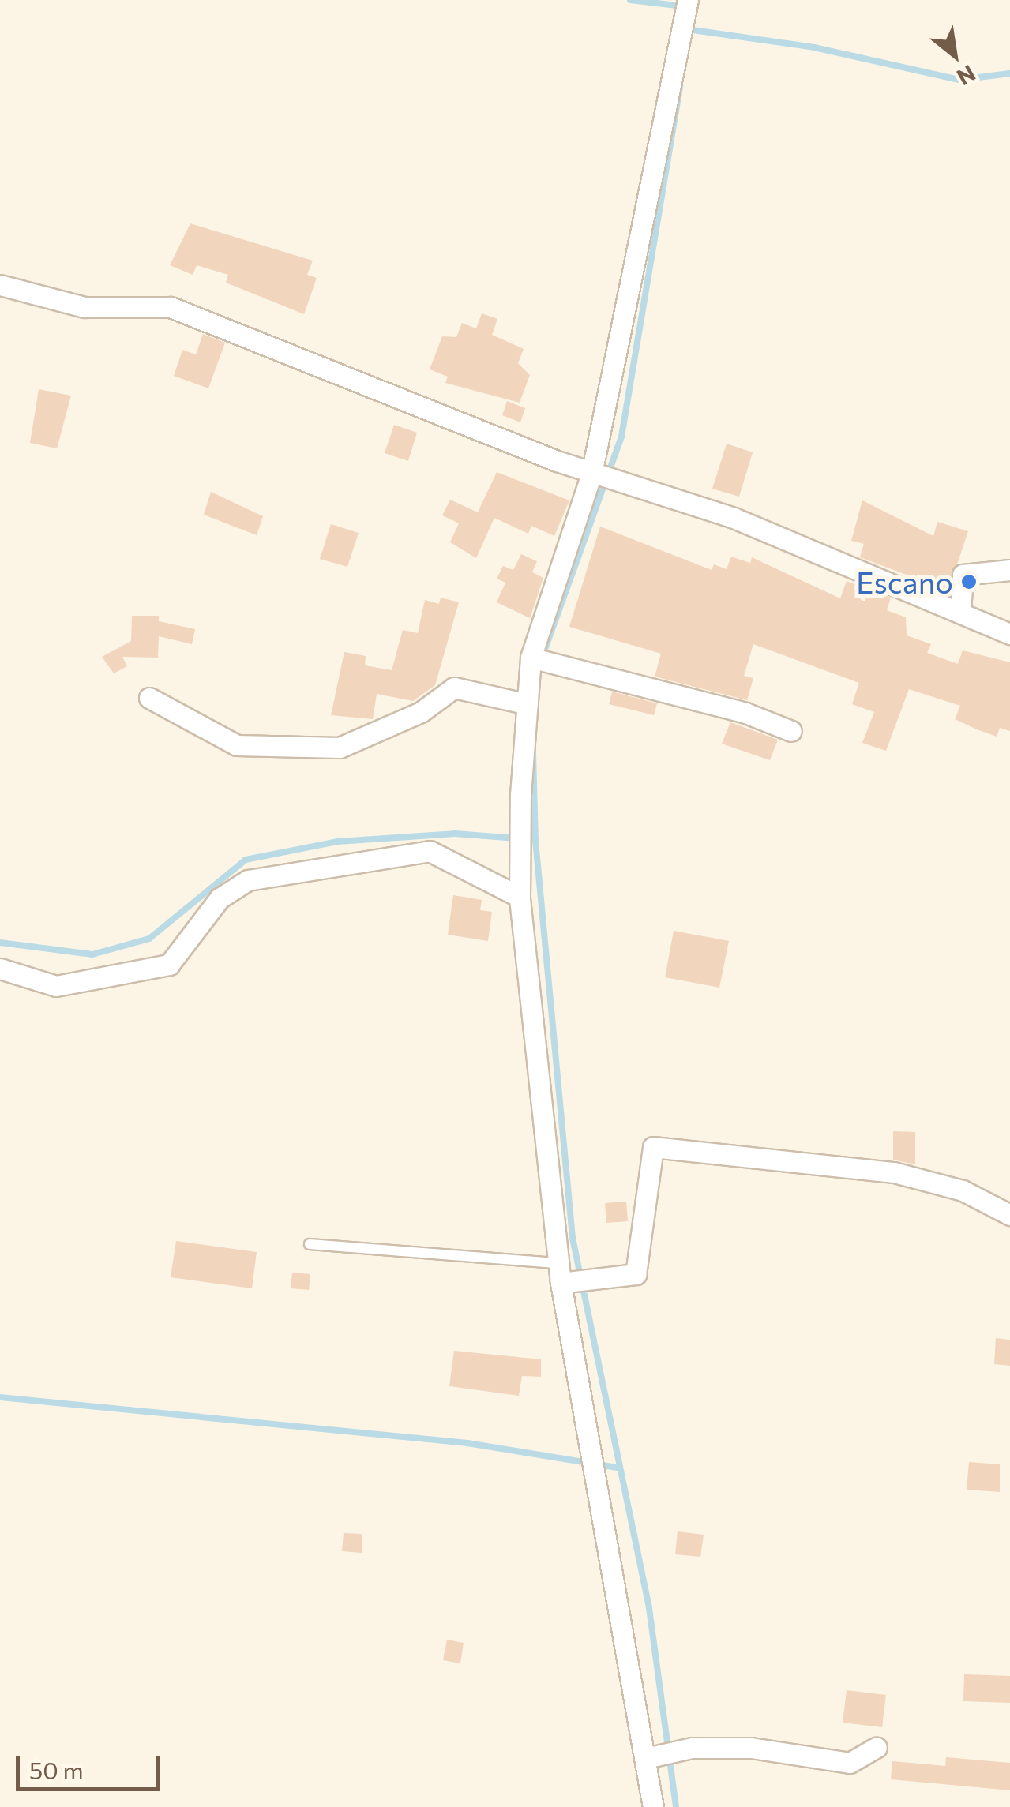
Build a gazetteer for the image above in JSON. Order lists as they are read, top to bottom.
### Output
{
  "places": ["Escano"],
  "scale_bar": "50 m",
  "north": "bottom right"
}
